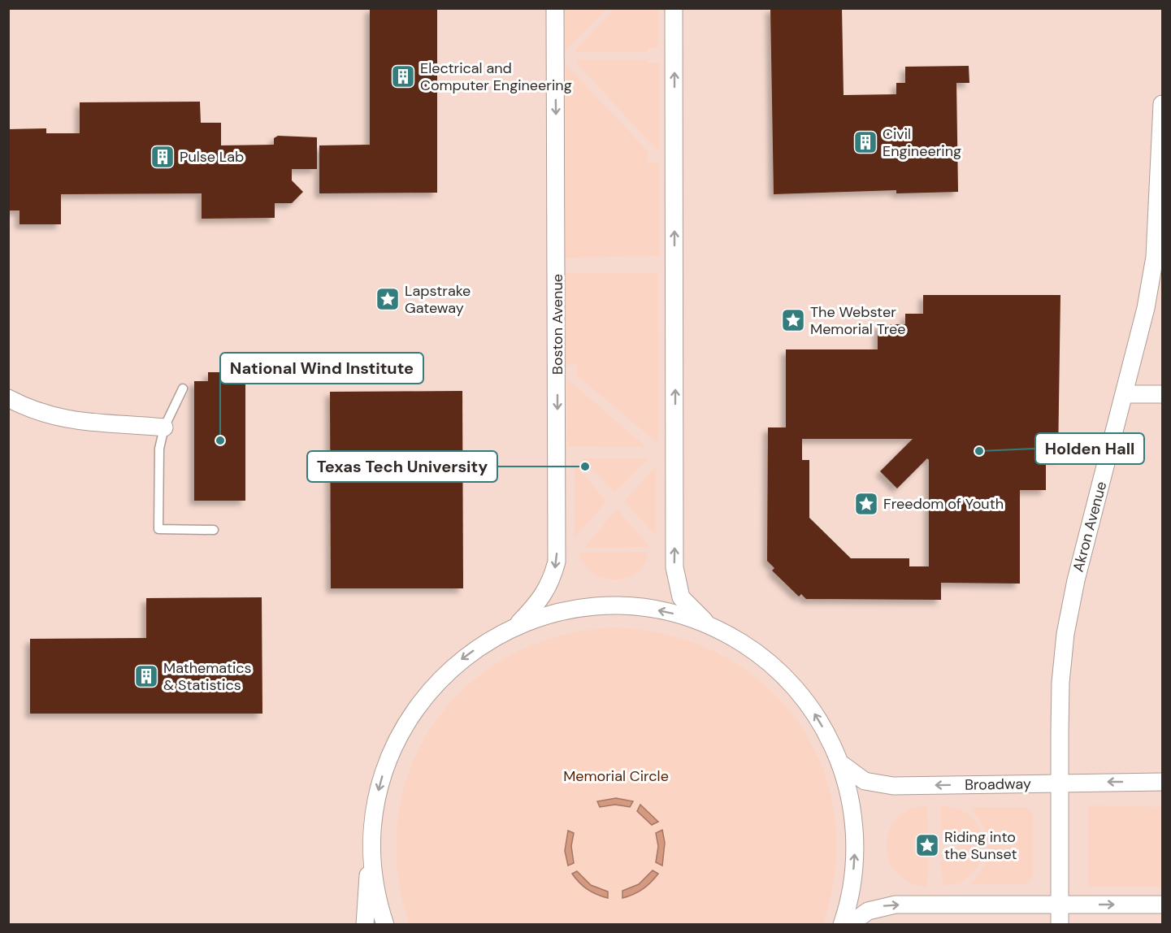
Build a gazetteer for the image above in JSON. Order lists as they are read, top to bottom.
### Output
{
  "streets": {
    "street": ["Boston Avenue", "Akron Avenue", "Broadway"]
  },
  "crossings": [
    ["Akron Avenue", "Broadway"]
  ],
  "parks": ["Memorial Circle"],
  "places": {
    "building": [
      "Electrical and Computer Engineering",
      "Civil Engineering",
      "Pulse Lab",
      "Mathematics & Statistics"
    ],
    "place": [
      "Lapstrake Gateway",
      "The Webster Memorial Tree",
      "Freedom of Youth",
      "Riding into the Sunset"
    ],
    "other": ["National Wind Institute", "Holden Hall", "Texas Tech University"]
  }
}
